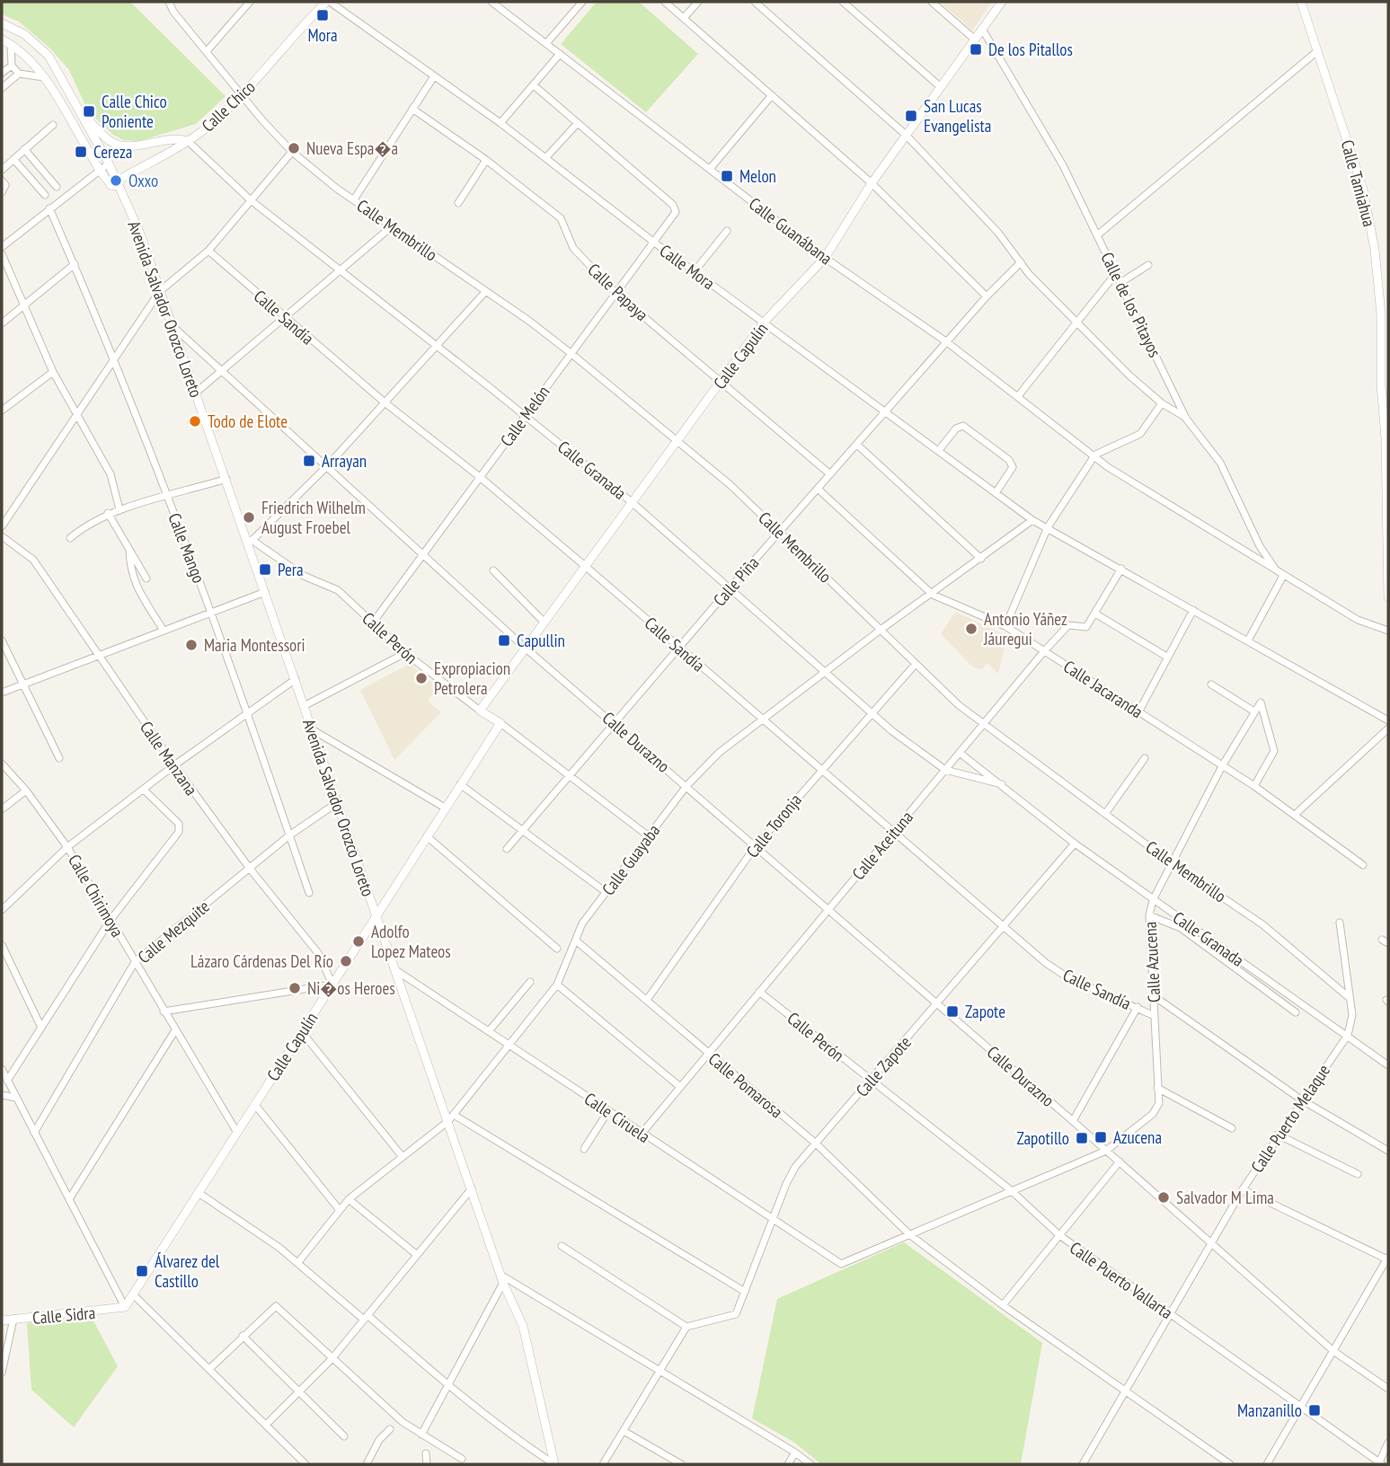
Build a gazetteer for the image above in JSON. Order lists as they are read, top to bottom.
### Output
{
  "streets": {
    "street": [
      "Calle Chico",
      "Calle Tamiahua",
      "Calle Membrillo",
      "Calle Guanábana",
      "Calle Mora",
      "Calle Papaya",
      "Calle de los Pitayos",
      "Avenida Salvador Orozco Loreto",
      "Calle Sandía",
      "Calle Capulín",
      "Calle Melón",
      "Calle Granada",
      "Calle Mango",
      "Calle Piña",
      "Calle Perón",
      "Calle Jacaranda",
      "Calle Durazno",
      "Calle Manzana",
      "Calle Toronja",
      "Calle Aceituna",
      "Calle Guayaba",
      "Calle Chirimoya",
      "Calle Mezquite",
      "Calle Azucena",
      "Calle Zapote",
      "Calle Pomarosa",
      "Calle Ciruela",
      "Calle Puerto Melaque",
      "Calle Puerto Vallarta",
      "Calle Sidra"
    ]
  },
  "crossings": [
    ["Calle Chico", "Calle Membrillo"],
    ["Calle Chico", "Calle Mora"],
    ["Calle Chico", "Avenida Salvador Orozco Loreto"],
    ["Calle Chico", "Calle Granada"],
    ["Calle Membrillo", "Calle Capulín"],
    ["Calle Membrillo", "Calle Melón"],
    ["Calle Membrillo", "Calle Piña"],
    ["Calle Membrillo", "Calle Toronja"],
    ["Calle Membrillo", "Calle Aceituna"],
    ["Calle Membrillo", "Calle Guayaba"],
    ["Calle Membrillo", "Calle Azucena"],
    ["Calle Guanábana", "Calle de los Pitayos"],
    ["Calle Guanábana", "Calle Capulín"],
    ["Calle Guanábana", "Calle Piña"],
    ["Calle Mora", "Calle Capulín"],
    ["Calle Mora", "Calle Melón"],
    ["Calle Mora", "Calle Piña"],
    ["Calle Mora", "Calle Guayaba"],
    ["Calle Papaya", "Calle Capulín"],
    ["Calle Papaya", "Calle Melón"],
    ["Calle Papaya", "Calle Piña"],
    ["Calle de los Pitayos", "Calle Capulín"],
    ["Avenida Salvador Orozco Loreto", "Calle Capulín"],
    ["Avenida Salvador Orozco Loreto", "Calle Perón"],
    ["Avenida Salvador Orozco Loreto", "Calle Durazno"],
    ["Avenida Salvador Orozco Loreto", "Calle Guayaba"],
    ["Avenida Salvador Orozco Loreto", "Calle Mezquite"],
    ["Avenida Salvador Orozco Loreto", "Calle Ciruela"],
    ["Calle Sandía", "Calle Capulín"],
    ["Calle Sandía", "Calle Melón"],
    ["Calle Sandía", "Calle Piña"],
    ["Calle Sandía", "Calle Toronja"],
    ["Calle Sandía", "Calle Aceituna"],
    ["Calle Sandía", "Calle Guayaba"],
    ["Calle Sandía", "Calle Azucena"],
    ["Calle Sandía", "Calle Zapote"],
    ["Calle Capulín", "Calle Granada"],
    ["Calle Capulín", "Calle Perón"],
    ["Calle Capulín", "Calle Durazno"],
    ["Calle Capulín", "Calle Manzana"],
    ["Calle Capulín", "Calle Chirimoya"],
    ["Calle Capulín", "Calle Sidra"],
    ["Calle Melón", "Calle Granada"],
    ["Calle Melón", "Calle Perón"],
    ["Calle Melón", "Calle Durazno"],
    ["Calle Granada", "Calle Piña"],
    ["Calle Granada", "Calle Toronja"],
    ["Calle Granada", "Calle Aceituna"],
    ["Calle Granada", "Calle Guayaba"],
    ["Calle Granada", "Calle Azucena"],
    ["Calle Granada", "Calle Zapote"],
    ["Calle Granada", "Calle Puerto Melaque"],
    ["Calle Mango", "Calle Mezquite"],
    ["Calle Piña", "Calle Perón"],
    ["Calle Piña", "Calle Jacaranda"],
    ["Calle Piña", "Calle Durazno"],
    ["Calle Perón", "Calle Aceituna"],
    ["Calle Perón", "Calle Guayaba"],
    ["Calle Perón", "Calle Zapote"],
    ["Calle Perón", "Calle Puerto Vallarta"],
    ["Calle Jacaranda", "Calle Aceituna"],
    ["Calle Jacaranda", "Calle Guayaba"],
    ["Calle Jacaranda", "Calle Azucena"],
    ["Calle Durazno", "Calle Toronja"],
    ["Calle Durazno", "Calle Aceituna"],
    ["Calle Durazno", "Calle Guayaba"],
    ["Calle Durazno", "Calle Azucena"],
    ["Calle Durazno", "Calle Zapote"],
    ["Calle Durazno", "Calle Puerto Melaque"],
    ["Calle Manzana", "Calle Mezquite"],
    ["Calle Toronja", "Calle Pomarosa"],
    ["Calle Aceituna", "Calle Pomarosa"],
    ["Calle Aceituna", "Calle Ciruela"],
    ["Calle Guayaba", "Calle Pomarosa"],
    ["Calle Guayaba", "Calle Ciruela"],
    ["Calle Chirimoya", "Calle Mezquite"],
    ["Calle Azucena", "Calle Pomarosa"],
    ["Calle Azucena", "Calle Ciruela"],
    ["Calle Azucena", "Calle Puerto Vallarta"],
    ["Calle Zapote", "Calle Pomarosa"],
    ["Calle Zapote", "Calle Ciruela"],
    ["Calle Zapote", "Calle Puerto Vallarta"],
    ["Calle Pomarosa", "Calle Puerto Melaque"],
    ["Calle Puerto Melaque", "Calle Puerto Vallarta"]
  ],
  "places": {
    "transit": [
      "Mora",
      "De los Pitallos",
      "Calle Chico Poniente",
      "San Lucas Evangelista",
      "Cereza",
      "Melon",
      "Arrayan",
      "Pera",
      "Capullin",
      "Zapote",
      "Azucena",
      "Zapotillo",
      "Álvarez del Castillo",
      "Manzanillo"
    ],
    "other": [
      "Nueva Espa�a",
      "Oxxo",
      "Todo de Elote",
      "Friedrich Wilhelm August Froebel",
      "Antonio Yáñez Jáuregui",
      "Maria Montessori",
      "Expropiacion Petrolera",
      "Adolfo Lopez Mateos",
      "Lázaro Cárdenas Del Río",
      "Ni�os Heroes",
      "Salvador M Lima"
    ]
  }
}
